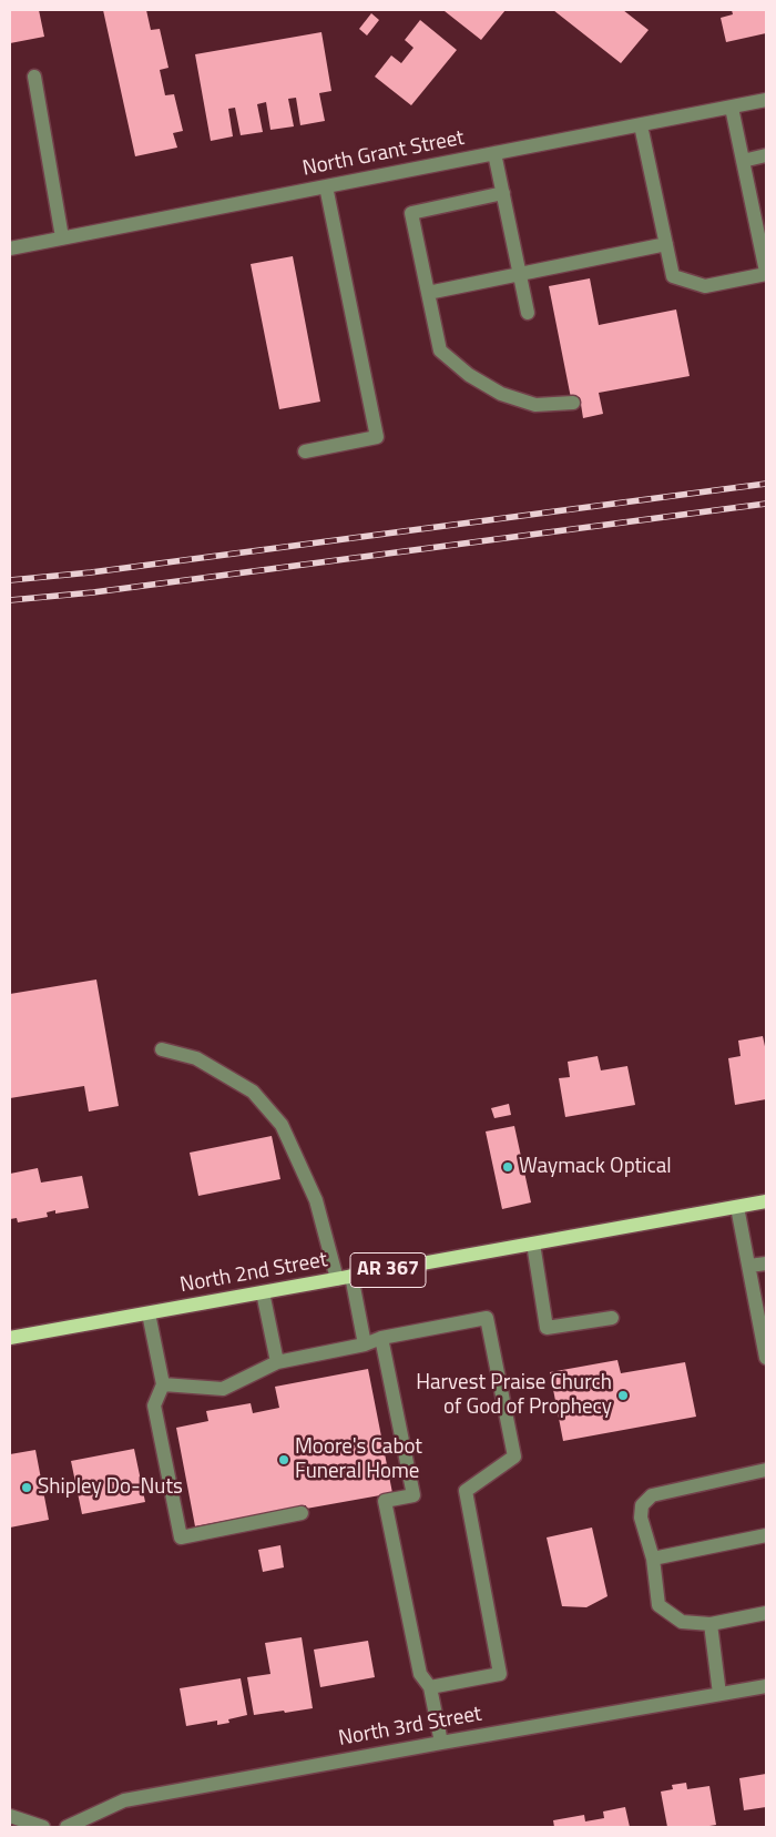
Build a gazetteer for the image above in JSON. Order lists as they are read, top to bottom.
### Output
{
  "streets": {
    "main road": ["AR 367", "North 2nd Street"],
    "street": ["North Grant Street", "North 3rd Street"]
  },
  "places": [
    "Waymack Optical",
    "Harvest Praise Church of God of Prophecy",
    "Moore's Cabot Funeral Home",
    "Shipley Do-Nuts"
  ]
}
